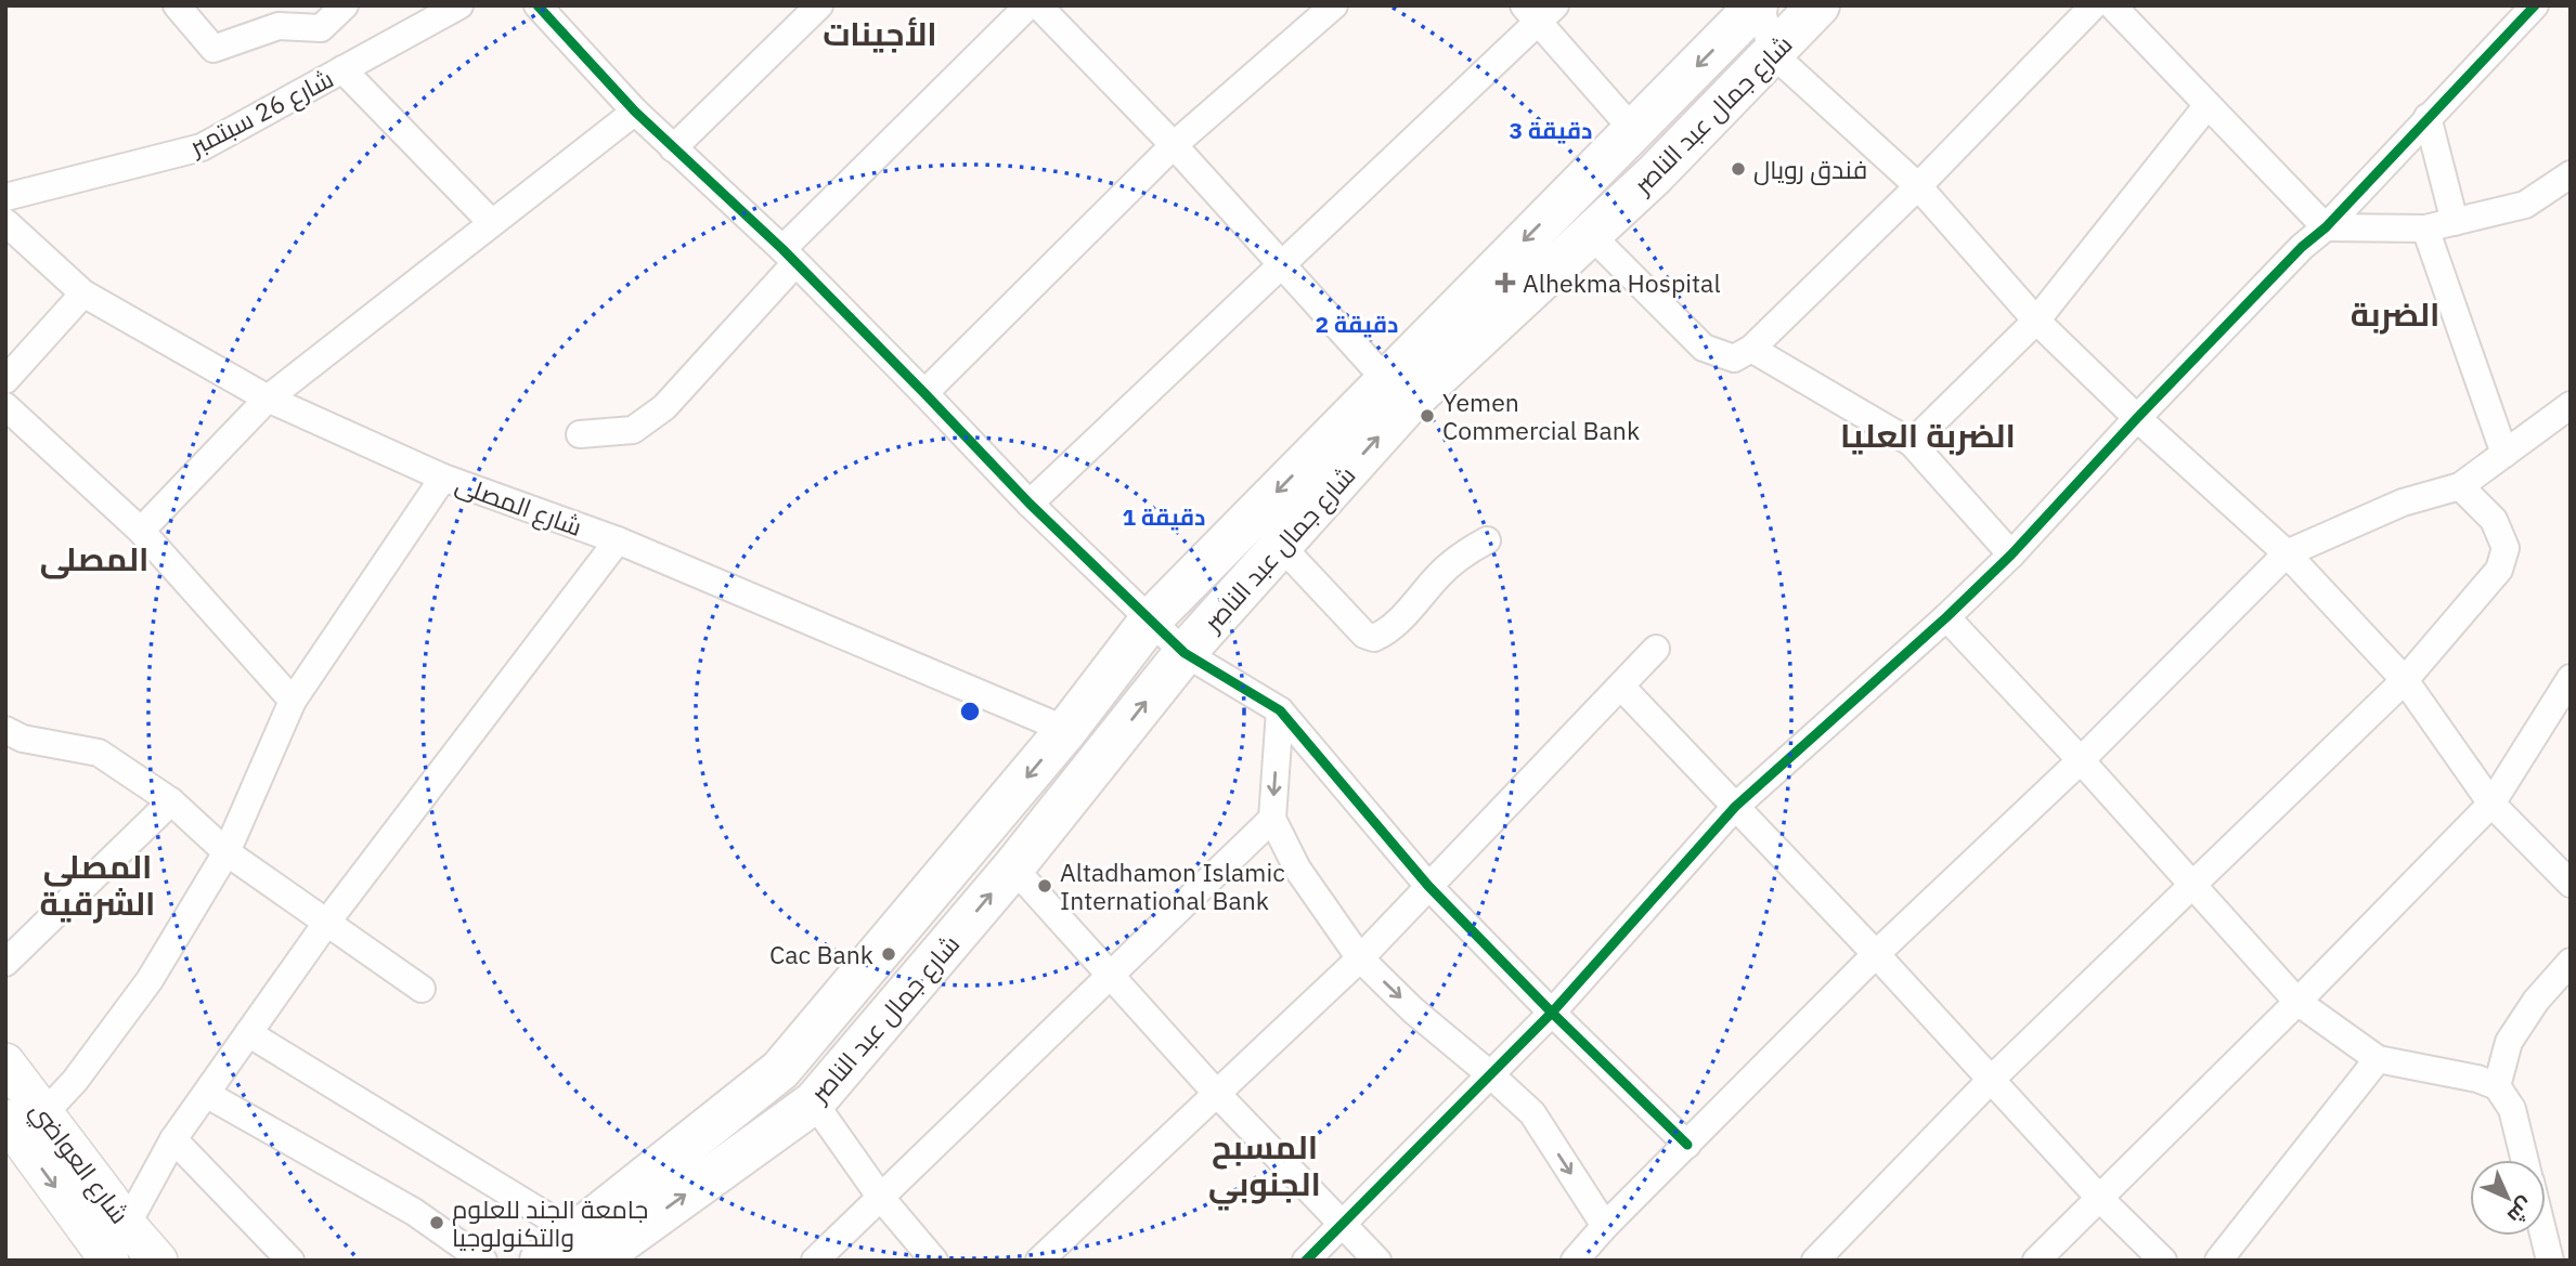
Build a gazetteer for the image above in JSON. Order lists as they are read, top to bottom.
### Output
{
  "streets": {
    "main road": ["شارع جمال عبد الناصر", "شارع العواضي"],
    "street": ["شارع 26 سبتمبر", "شارع المصلى"]
  },
  "crossings": [
    ["شارع جمال عبد الناصر", "شارع المصلى"]
  ],
  "districts": [
    "الأجينات",
    "الضربة",
    "الضربة العليا",
    "المصلى",
    "المصلى الشرقية",
    "المسبح الجنوبي"
  ],
  "places": {
    "other": [
      "فندق رويال",
      "Yemen Commercial Bank",
      "Altadhamon Islamic International Bank",
      "Cac Bank",
      "جامعة الجند للعلوم والتكنولوجيا"
    ],
    "health": ["Alhekma Hospital"]
  },
  "north": "bottom right",
  "rings": ["3 دقيقة", "2 دقيقة", "1 دقيقة"]
}
